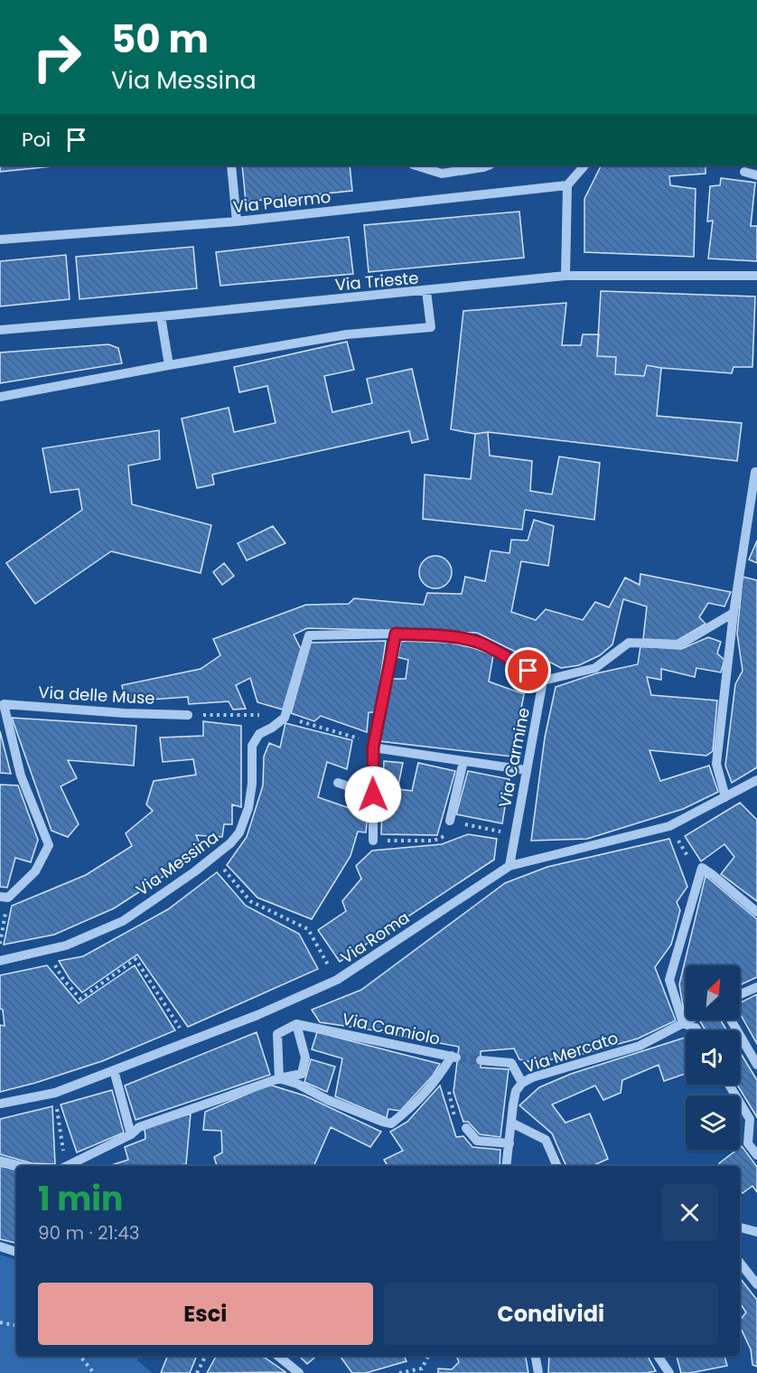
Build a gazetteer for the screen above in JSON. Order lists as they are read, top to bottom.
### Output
{
  "streets": {
    "street": [
      "Via Palermo",
      "Via Trieste",
      "Via delle Muse",
      "Via Carmine",
      "Via Messina",
      "Via Roma",
      "Via Camiolo",
      "Via Mercato"
    ]
  },
  "crossings": [
    ["Via Carmine", "Via Messina"],
    ["Via Carmine", "Via Roma"]
  ],
  "north": "top right",
  "page": {
    "turn": ["50 m", "Via Messina"],
    "then": "Poi",
    "heading": ["1 min", "90 m · 21:43"],
    "buttons": ["Esci", "Condividi"]
  }
}
